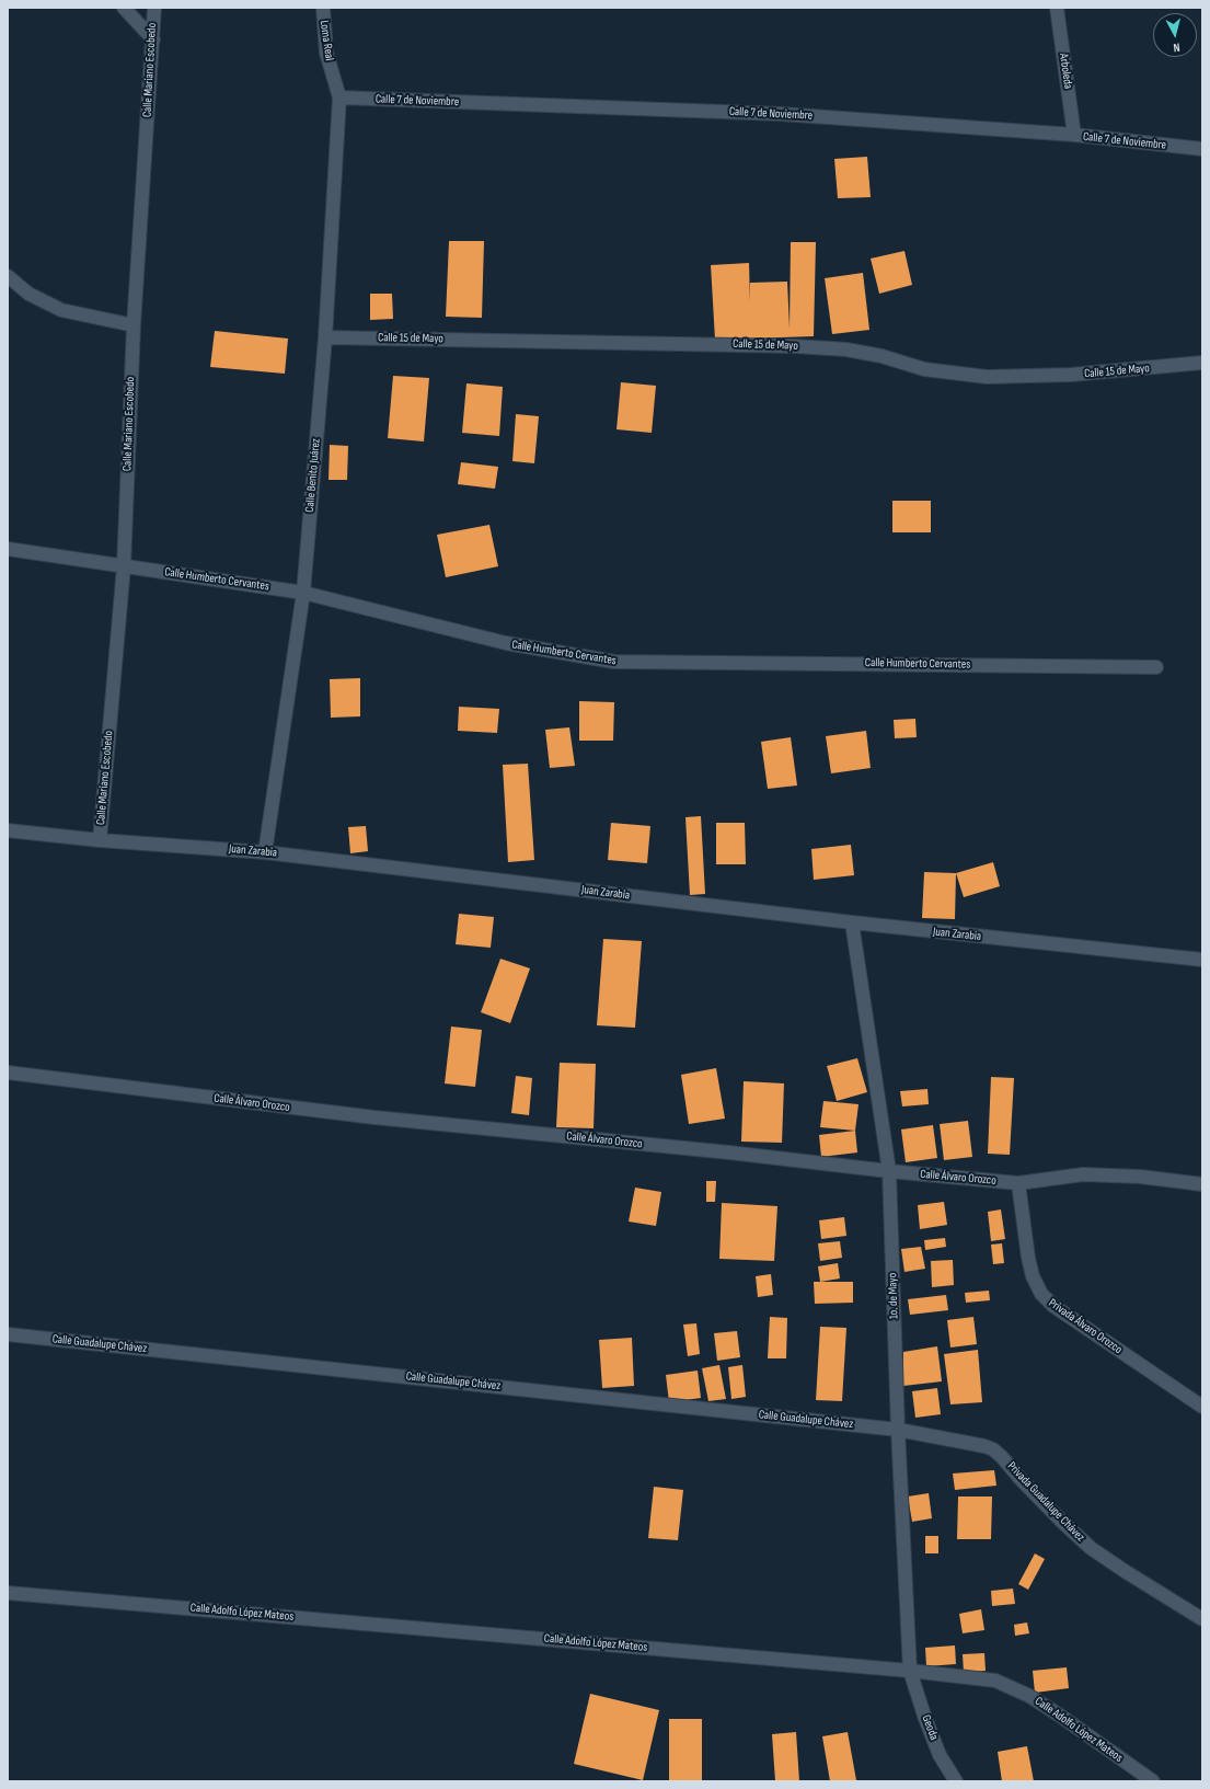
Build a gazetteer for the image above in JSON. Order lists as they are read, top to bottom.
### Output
{
  "streets": {
    "street": [
      "Loma Real",
      "Calle Mariano Escobedo",
      "Arboleda",
      "Calle 7 de Noviembre",
      "Calle 15 de Mayo",
      "Calle Benito Juárez",
      "Calle Humberto Cervantes",
      "Juan Zarabia",
      "Calle Álvaro Orozco",
      "1o. de Mayo",
      "Privada Álvaro Orozco",
      "Calle Guadalupe Chávez",
      "Privada Guadalupe Chávez",
      "Calle Adolfo López Mateos",
      "Geoda"
    ]
  },
  "crossings": [
    ["Loma Real", "Calle 7 de Noviembre"],
    ["Loma Real", "Calle Benito Juárez"],
    ["Calle Mariano Escobedo", "Calle Humberto Cervantes"],
    ["Calle Mariano Escobedo", "Juan Zarabia"],
    ["Arboleda", "Calle 7 de Noviembre"],
    ["Calle 7 de Noviembre", "Calle Benito Juárez"],
    ["Calle 15 de Mayo", "Calle Benito Juárez"],
    ["Calle Benito Juárez", "Calle Humberto Cervantes"],
    ["Calle Benito Juárez", "Juan Zarabia"],
    ["Juan Zarabia", "1o. de Mayo"],
    ["Calle Álvaro Orozco", "1o. de Mayo"],
    ["Calle Álvaro Orozco", "Privada Álvaro Orozco"],
    ["1o. de Mayo", "Calle Guadalupe Chávez"],
    ["1o. de Mayo", "Privada Guadalupe Chávez"],
    ["1o. de Mayo", "Calle Adolfo López Mateos"],
    ["1o. de Mayo", "Geoda"],
    ["Calle Guadalupe Chávez", "Privada Guadalupe Chávez"],
    ["Calle Adolfo López Mateos", "Geoda"]
  ],
  "north": "bottom"
}
